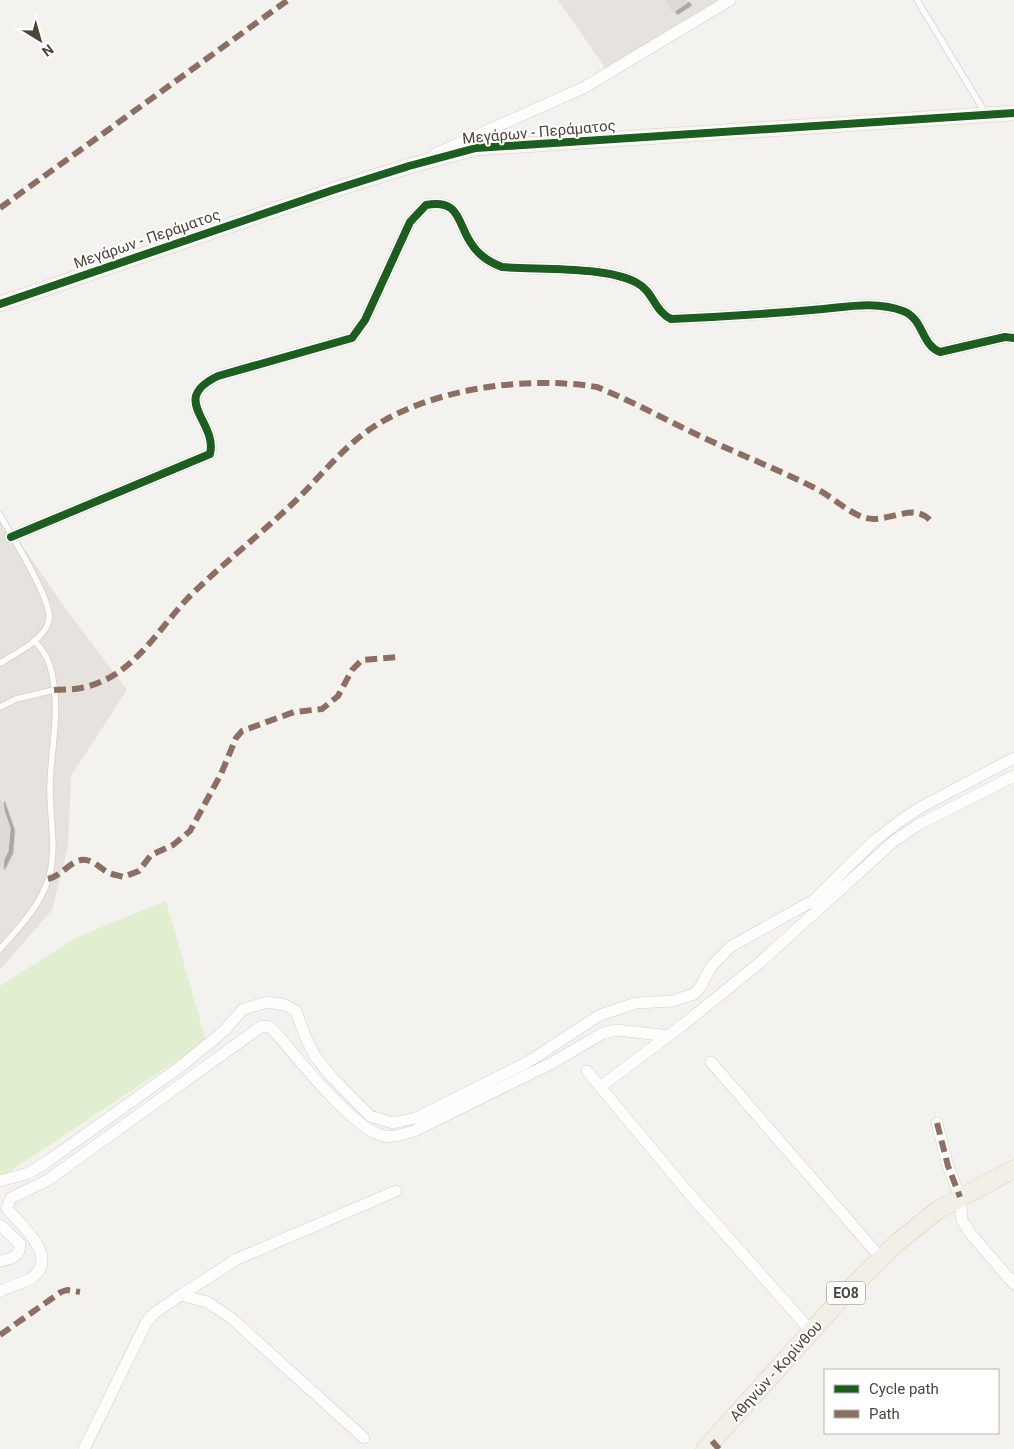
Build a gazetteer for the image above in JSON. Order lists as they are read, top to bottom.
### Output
{
  "streets": {
    "main road": ["Μεγάρων - Περάματος", "ΕΟ8", "Αθηνών - Κορίνθου"]
  },
  "legend": ["Cycle path", "Path"],
  "north": "bottom right"
}
